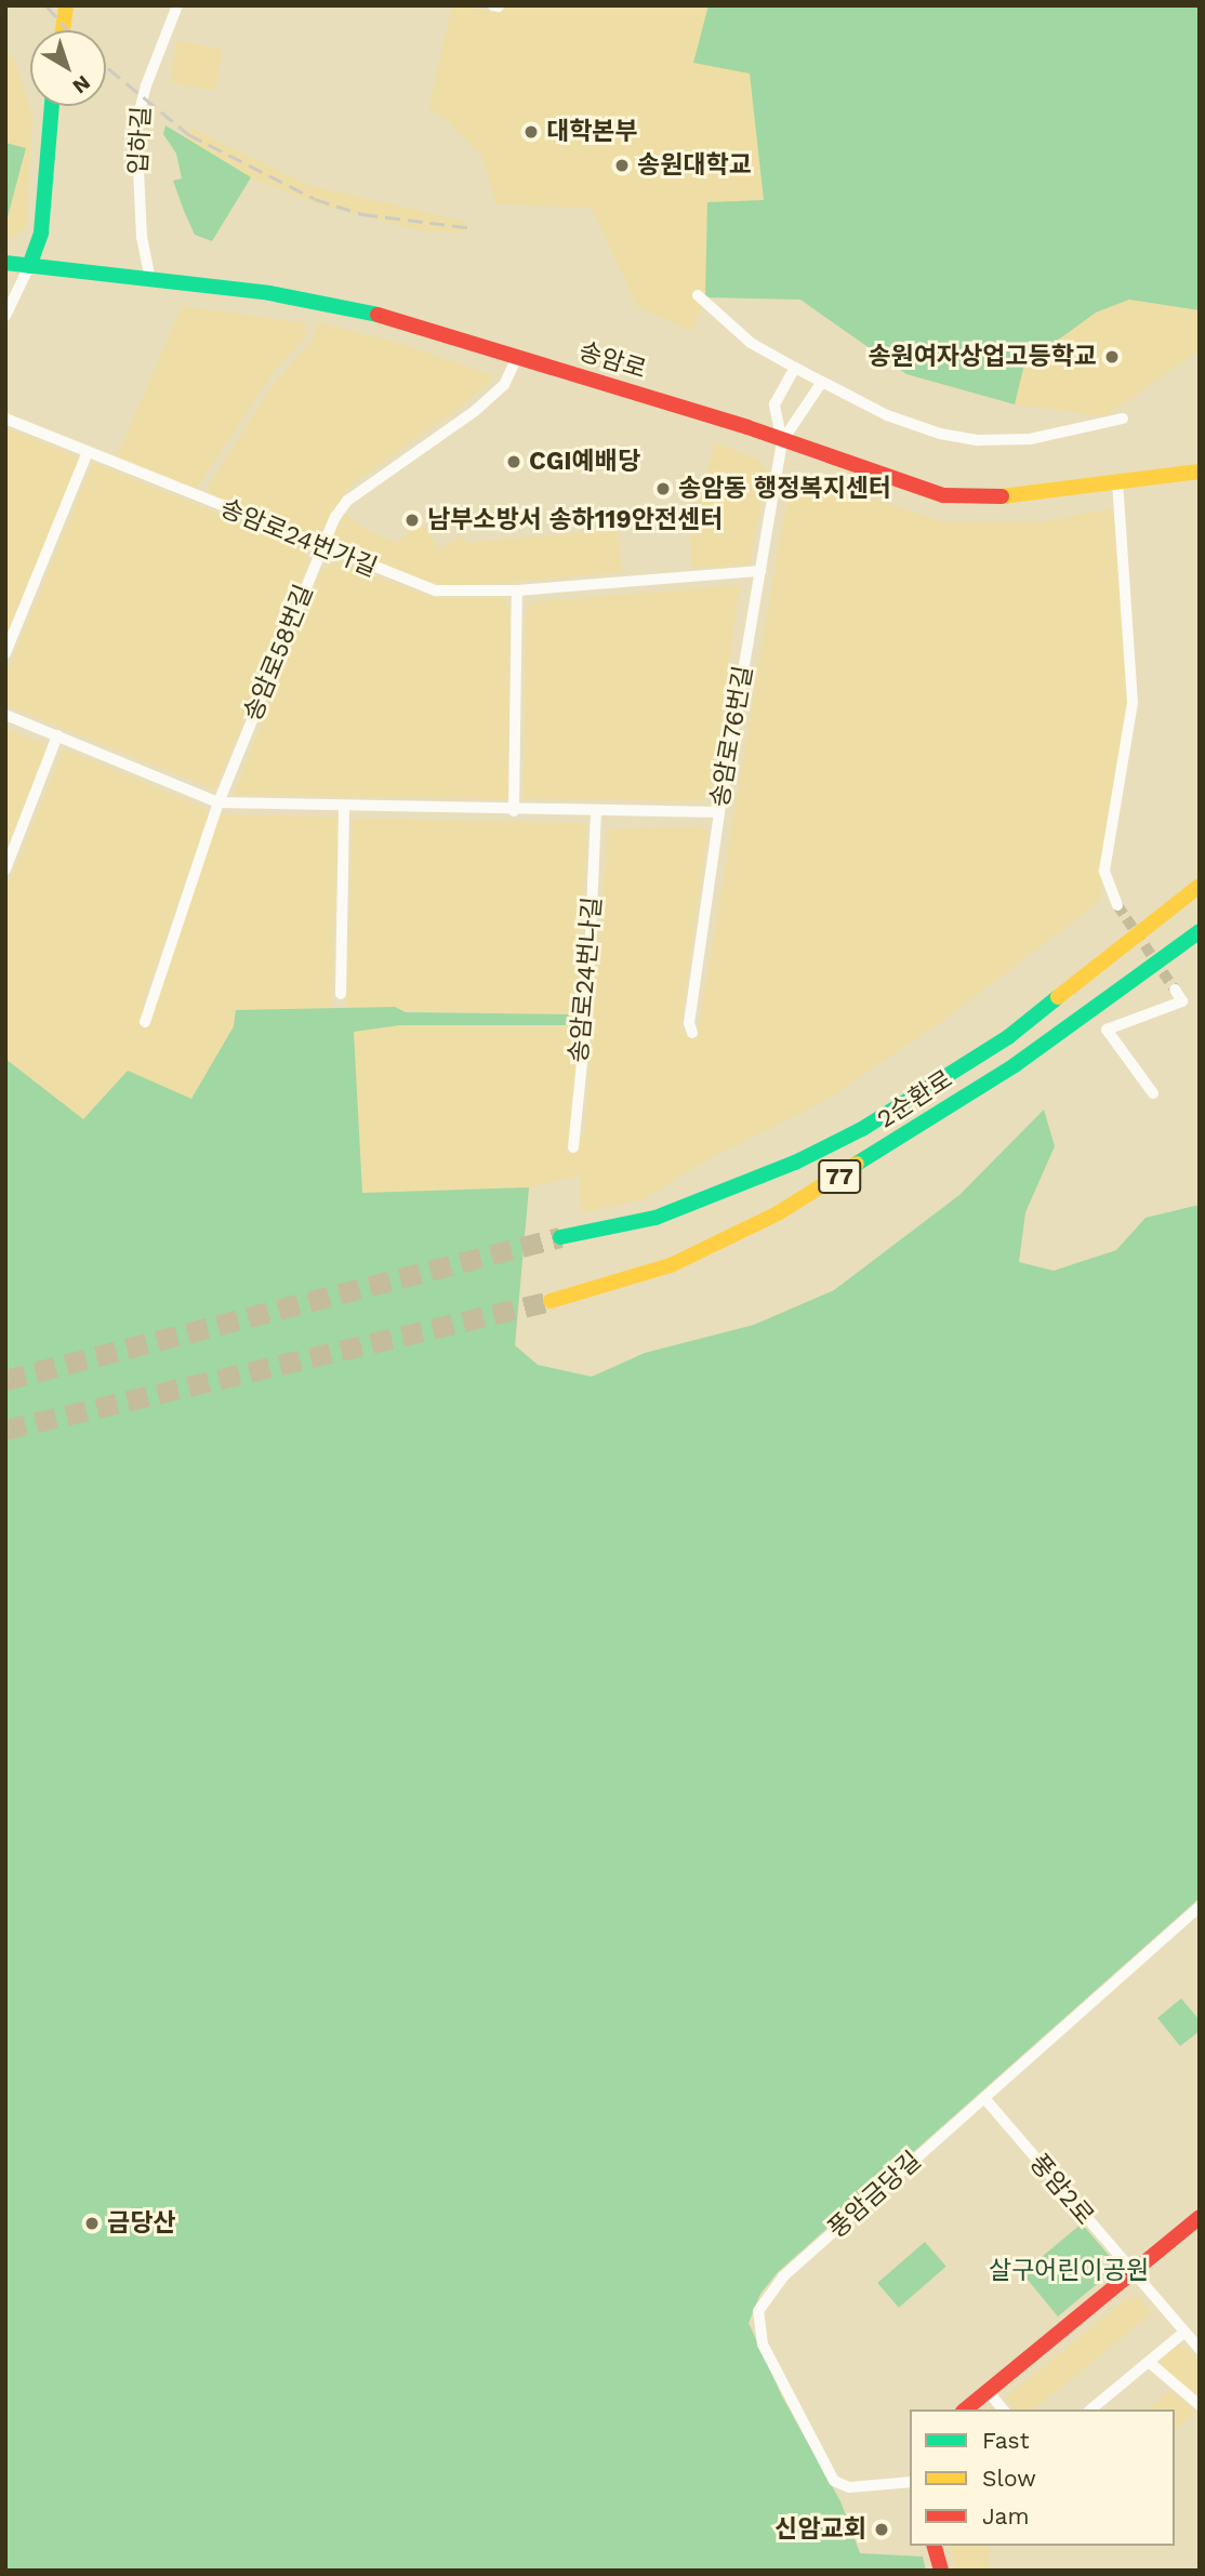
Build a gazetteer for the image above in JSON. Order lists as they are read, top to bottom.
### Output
{
  "streets": {
    "main road": ["송암로", "2순환로", "77"],
    "street": [
      "입하길",
      "송암로24번가길",
      "송암로58번길",
      "송암로76번길",
      "송암로24번나길",
      "풍암2로",
      "풍암금당길"
    ]
  },
  "crossings": [
    ["입하길", "송암로"],
    ["송암로", "송암로58번길"],
    ["송암로", "송암로76번길"],
    ["송암로24번가길", "송암로58번길"],
    ["송암로24번가길", "송암로76번길"],
    ["풍암2로", "풍암금당길"]
  ],
  "parks": ["살구어린이공원"],
  "places": [
    "대학본부",
    "송원대학교",
    "송원여자상업고등학교",
    "CGI예배당",
    "송암동 행정복지센터",
    "남부소방서 송하119안전센터",
    "금당산",
    "신암교회"
  ],
  "legend": ["Fast", "Slow", "Jam"],
  "north": "bottom right"
}
